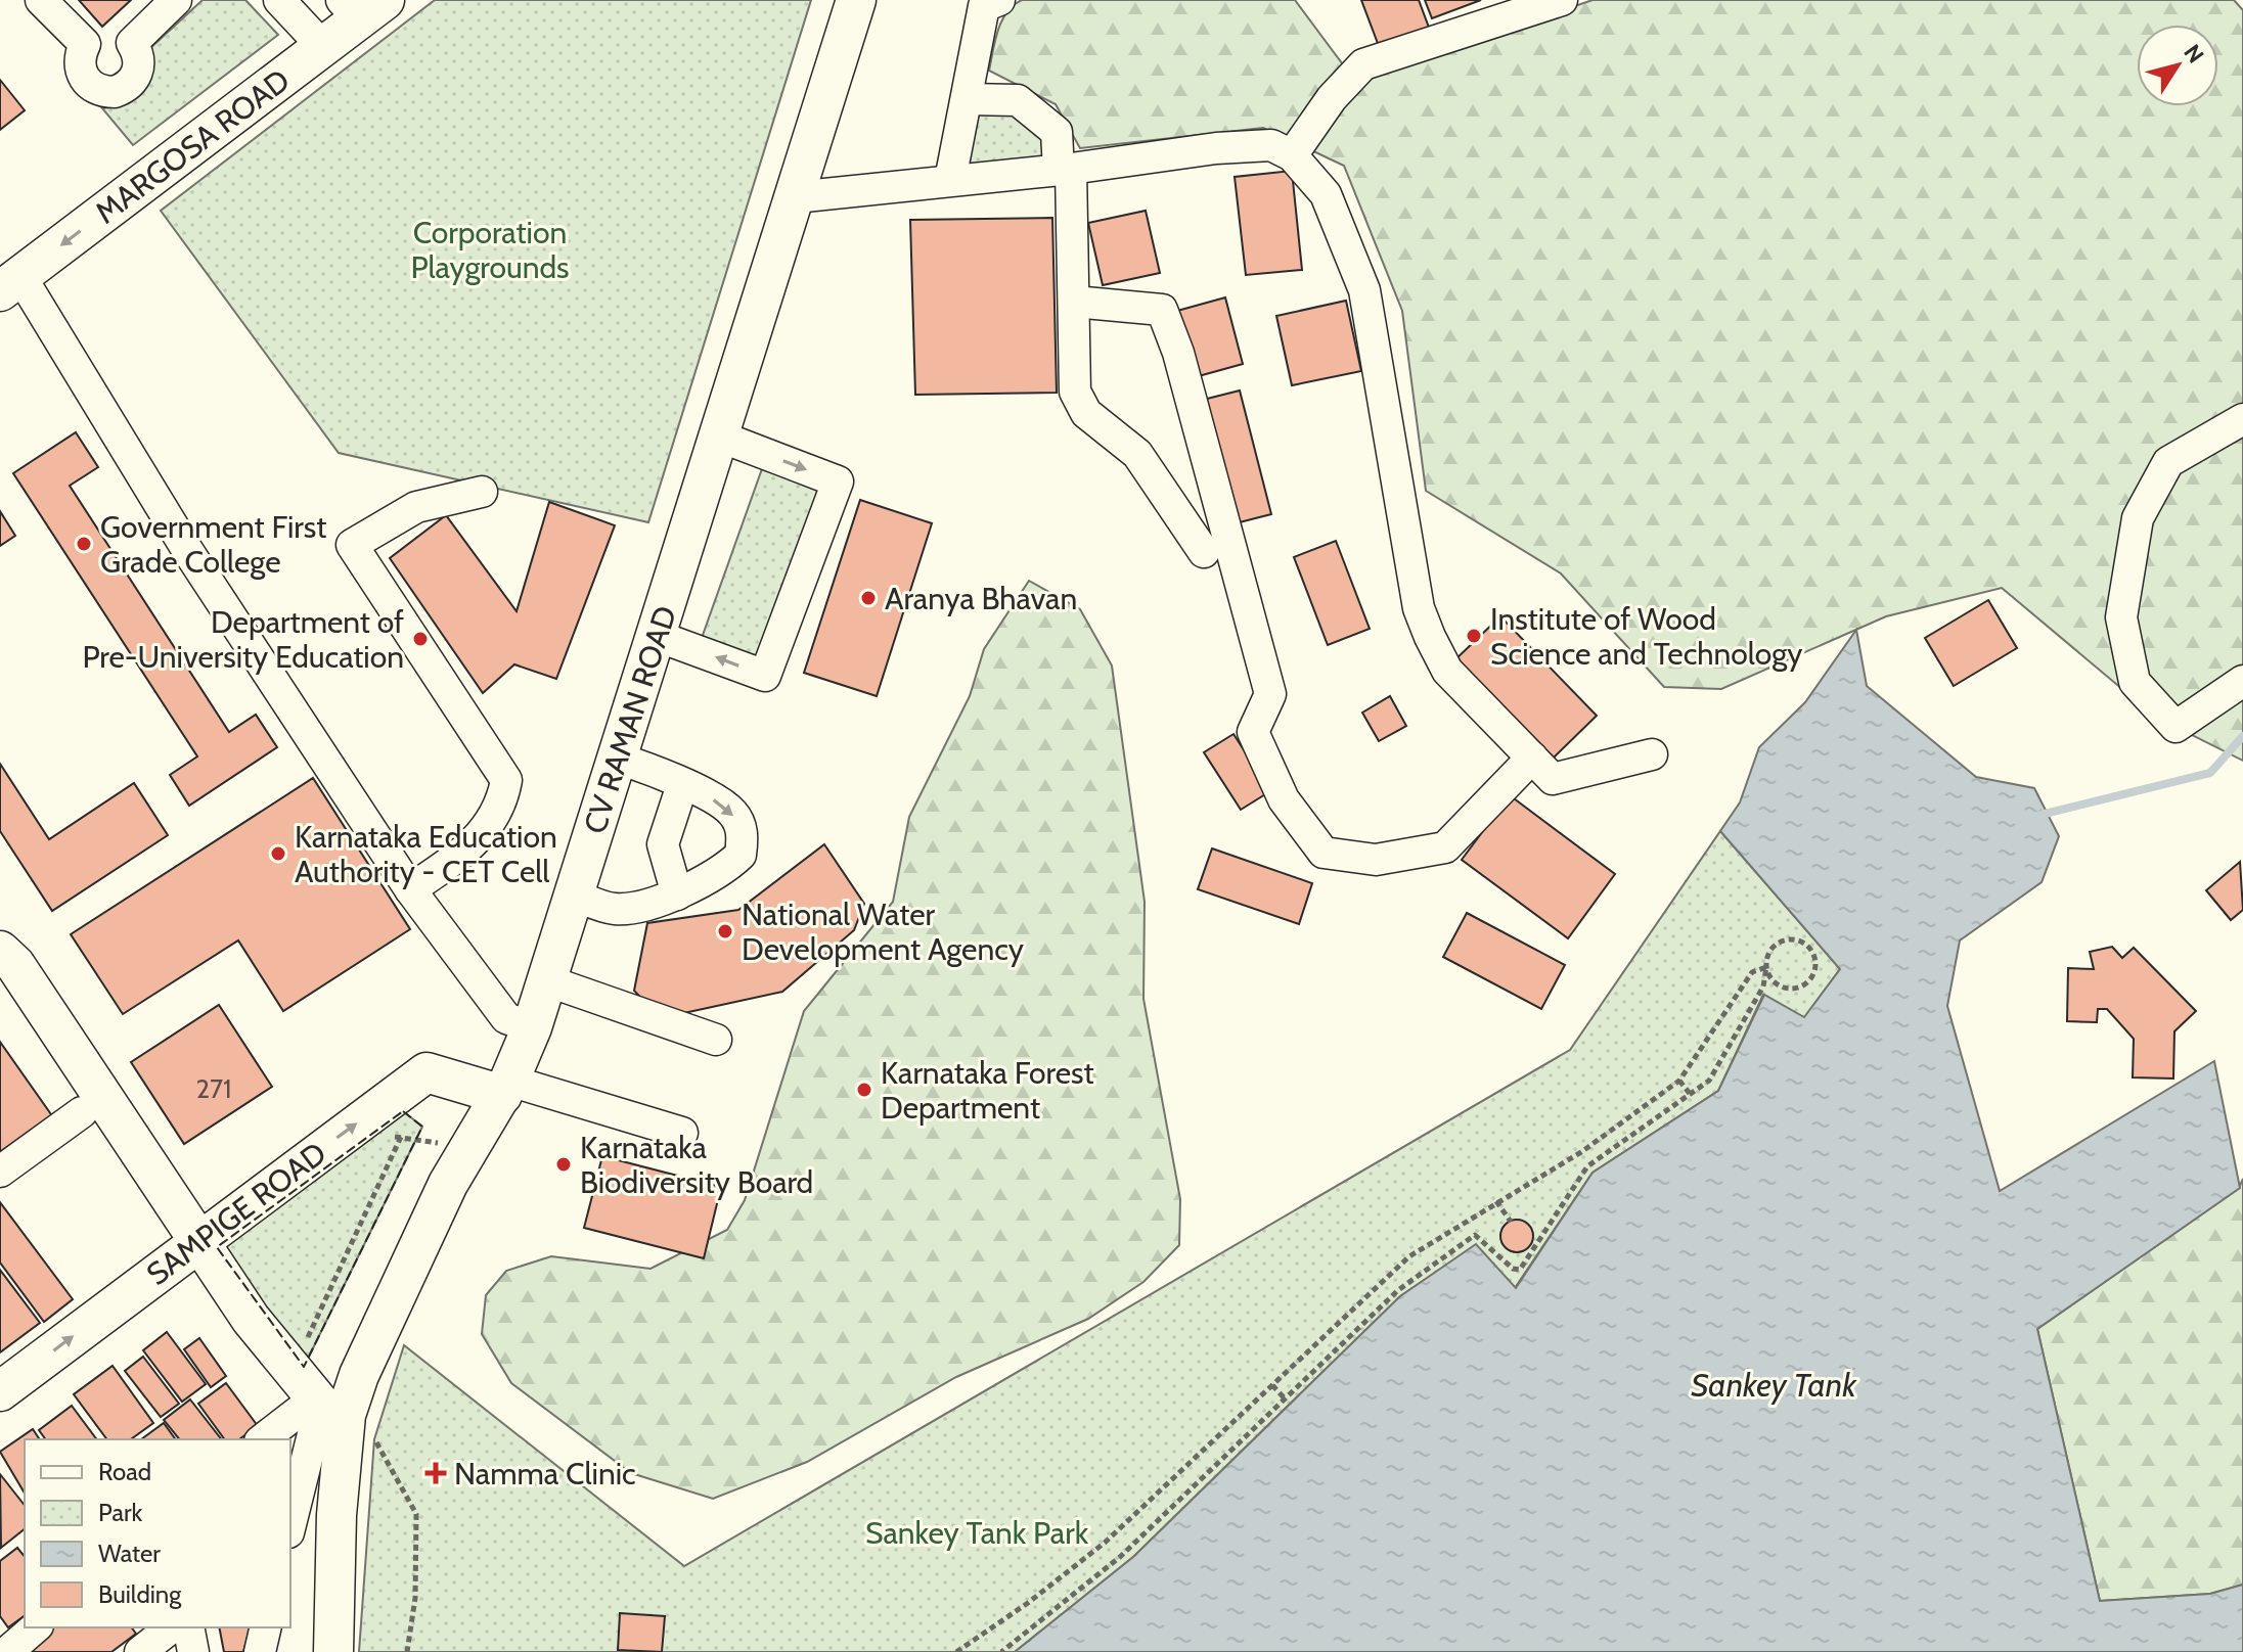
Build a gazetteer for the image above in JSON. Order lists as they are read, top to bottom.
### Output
{
  "streets": {
    "main road": ["MARGOSA ROAD", "CV RAMAN ROAD", "SAMPIGE ROAD"]
  },
  "crossings": [
    ["CV RAMAN ROAD", "SAMPIGE ROAD"]
  ],
  "one_way": ["MARGOSA ROAD", "SAMPIGE ROAD"],
  "water": ["Sankey Tank"],
  "parks": ["Corporation Playgrounds", "Sankey Tank Park"],
  "places": {
    "other": [
      "Government First Grade College",
      "Aranya Bhavan",
      "Institute of Wood Science and Technology",
      "Department of Pre-University Education",
      "Karnataka Education Authority - CET Cell",
      "National Water Development Agency",
      "Karnataka Forest Department",
      "Karnataka Biodiversity Board"
    ],
    "health": ["Namma Clinic"]
  },
  "house_numbers": ["271"],
  "legend": [
    "Road",
    "Park",
    "Water",
    "Building"
  ],
  "north": "top right"
}
